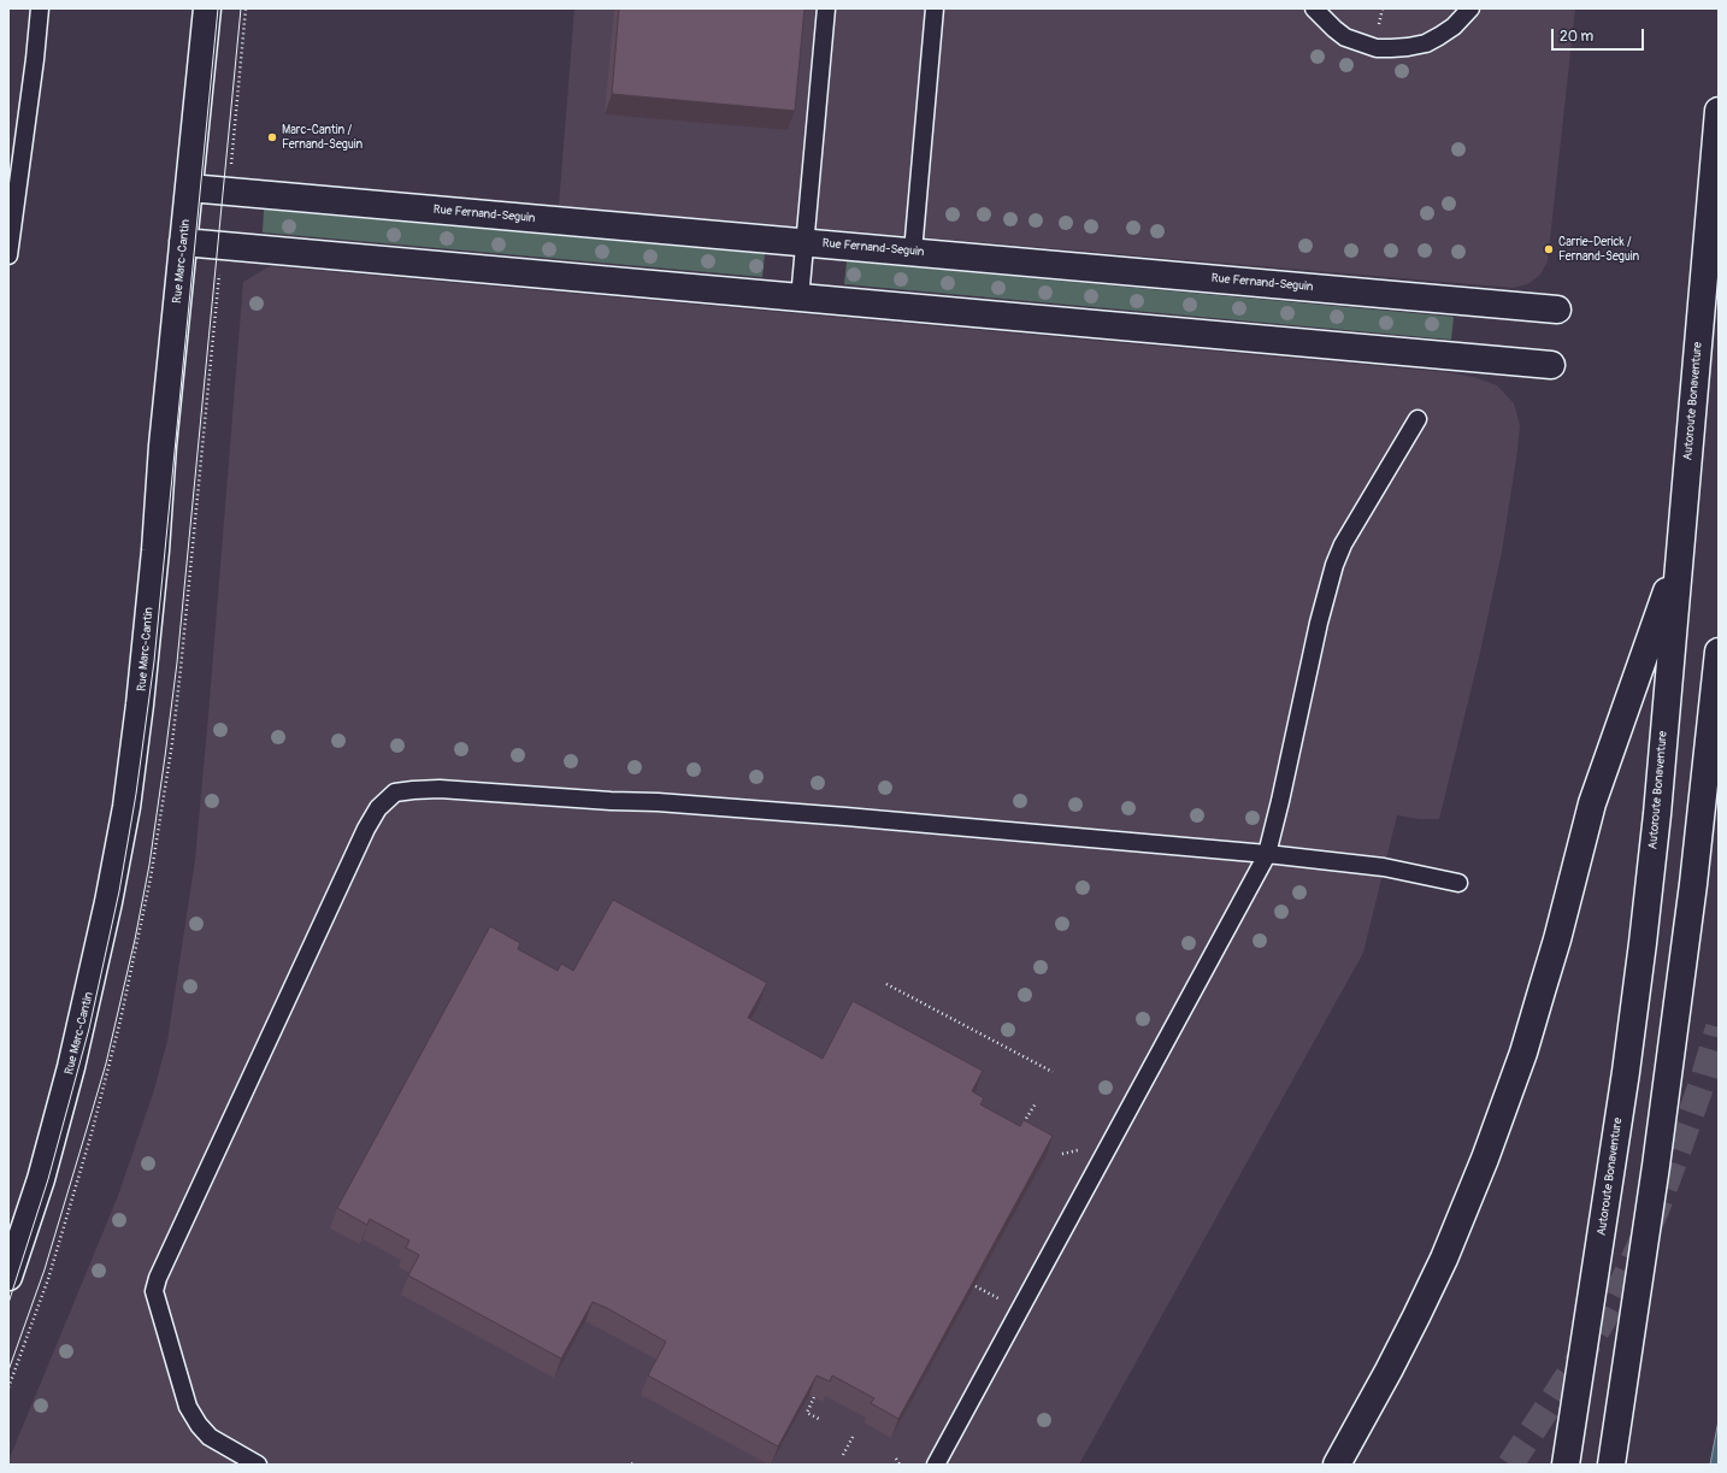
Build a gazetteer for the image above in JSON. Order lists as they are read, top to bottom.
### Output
{
  "streets": {
    "main road": ["Rue Fernand-Seguin", "Rue Marc-Cantin", "Autoroute Bonaventure"]
  },
  "crossings": [
    ["Rue Fernand-Seguin", "Rue Marc-Cantin"]
  ],
  "places": ["Marc-Cantin / Fernand-Seguin", "Carrie-Derick / Fernand-Seguin"],
  "scale_bar": "20 m"
}
